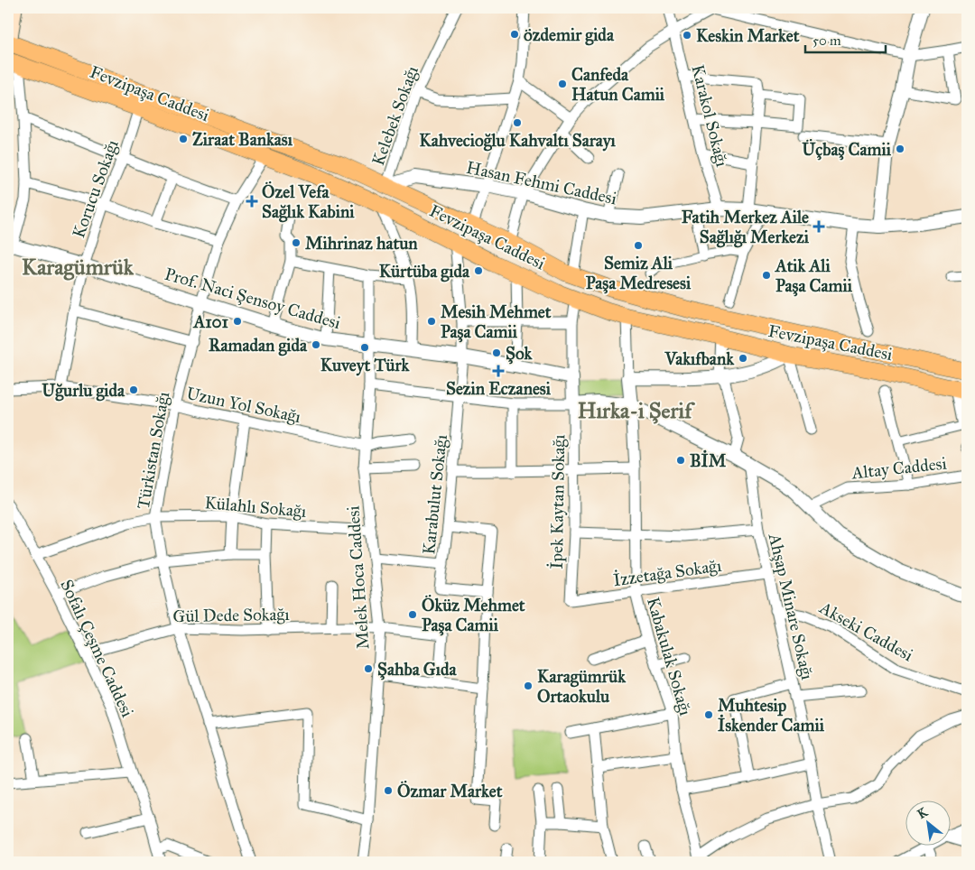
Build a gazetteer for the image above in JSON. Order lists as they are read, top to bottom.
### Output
{
  "streets": {
    "main road": ["Fevzipaşa Caddesi"],
    "street": [
      "Kelebek Sokağı",
      "Karakol Sokağı",
      "Hasan Fehmi Caddesi",
      "Korucu Sokağı",
      "Prof. Naci Şensoy Caddesi",
      "Uzun Yol Sokağı",
      "Türkistan Sokağı",
      "Altay Caddesi",
      "Karabulut Sokağı",
      "İpek Kaytan Sokağı",
      "Külahlı Sokağı",
      "İzzetağa Sokağı",
      "Melek Hoca Caddesi",
      "Ahşap Minare Sokağı",
      "Gül Dede Sokağı",
      "Akseki Caddesi",
      "Sofalı Çeşme Caddesi",
      "Kabakulak Sokağı"
    ]
  },
  "crossings": [
    ["Fevzipaşa Caddesi", "Kelebek Sokağı"],
    ["Fevzipaşa Caddesi", "Hasan Fehmi Caddesi"],
    ["Fevzipaşa Caddesi", "Korucu Sokağı"],
    ["Fevzipaşa Caddesi", "Türkistan Sokağı"],
    ["Fevzipaşa Caddesi", "Karabulut Sokağı"],
    ["Kelebek Sokağı", "Hasan Fehmi Caddesi"],
    ["Karakol Sokağı", "Hasan Fehmi Caddesi"],
    ["Korucu Sokağı", "Prof. Naci Şensoy Caddesi"],
    ["Korucu Sokağı", "Uzun Yol Sokağı"],
    ["Prof. Naci Şensoy Caddesi", "Türkistan Sokağı"],
    ["Prof. Naci Şensoy Caddesi", "Karabulut Sokağı"],
    ["Prof. Naci Şensoy Caddesi", "Melek Hoca Caddesi"],
    ["Uzun Yol Sokağı", "Türkistan Sokağı"],
    ["Uzun Yol Sokağı", "Melek Hoca Caddesi"],
    ["Türkistan Sokağı", "Külahlı Sokağı"],
    ["Türkistan Sokağı", "Gül Dede Sokağı"],
    ["İpek Kaytan Sokağı", "İzzetağa Sokağı"],
    ["Külahlı Sokağı", "Melek Hoca Caddesi"],
    ["Külahlı Sokağı", "Sofalı Çeşme Caddesi"],
    ["İzzetağa Sokağı", "Ahşap Minare Sokağı"],
    ["İzzetağa Sokağı", "Kabakulak Sokağı"],
    ["Melek Hoca Caddesi", "Gül Dede Sokağı"],
    ["Ahşap Minare Sokağı", "Akseki Caddesi"],
    ["Gül Dede Sokağı", "Sofalı Çeşme Caddesi"]
  ],
  "districts": ["Karagümrük", "Hırka-i Şerif"],
  "places": {
    "other": [
      "özdemir gida",
      "Keskin Market",
      "Canfeda Hatun Camii",
      "Kahvecioğlu Kahvaltı Sarayı",
      "Ziraat Bankası",
      "Üçbaş Camii",
      "Mihrinaz hatun",
      "Semiz Ali Paşa Medresesi",
      "Kürtüba gıda",
      "Atik Ali Paşa Camii",
      "A101",
      "Mesih Mehmet Paşa Camii",
      "Ramadan gida",
      "Kuveyt Türk",
      "Şok",
      "Vakıfbank",
      "Uğurlu gida",
      "BİM",
      "Öküz Mehmet Paşa Camii",
      "Şahba Gıda",
      "Karagümrük Ortaokulu",
      "Muhtesip İskender Camii",
      "Özmar Market"
    ],
    "health": ["Özel Vefa Sağlık Kabini", "Fatih Merkez Aile Sağlığı Merkezi", "Sezin Eczanesi"]
  },
  "scale_bar": "50 m",
  "north": "top left"
}
